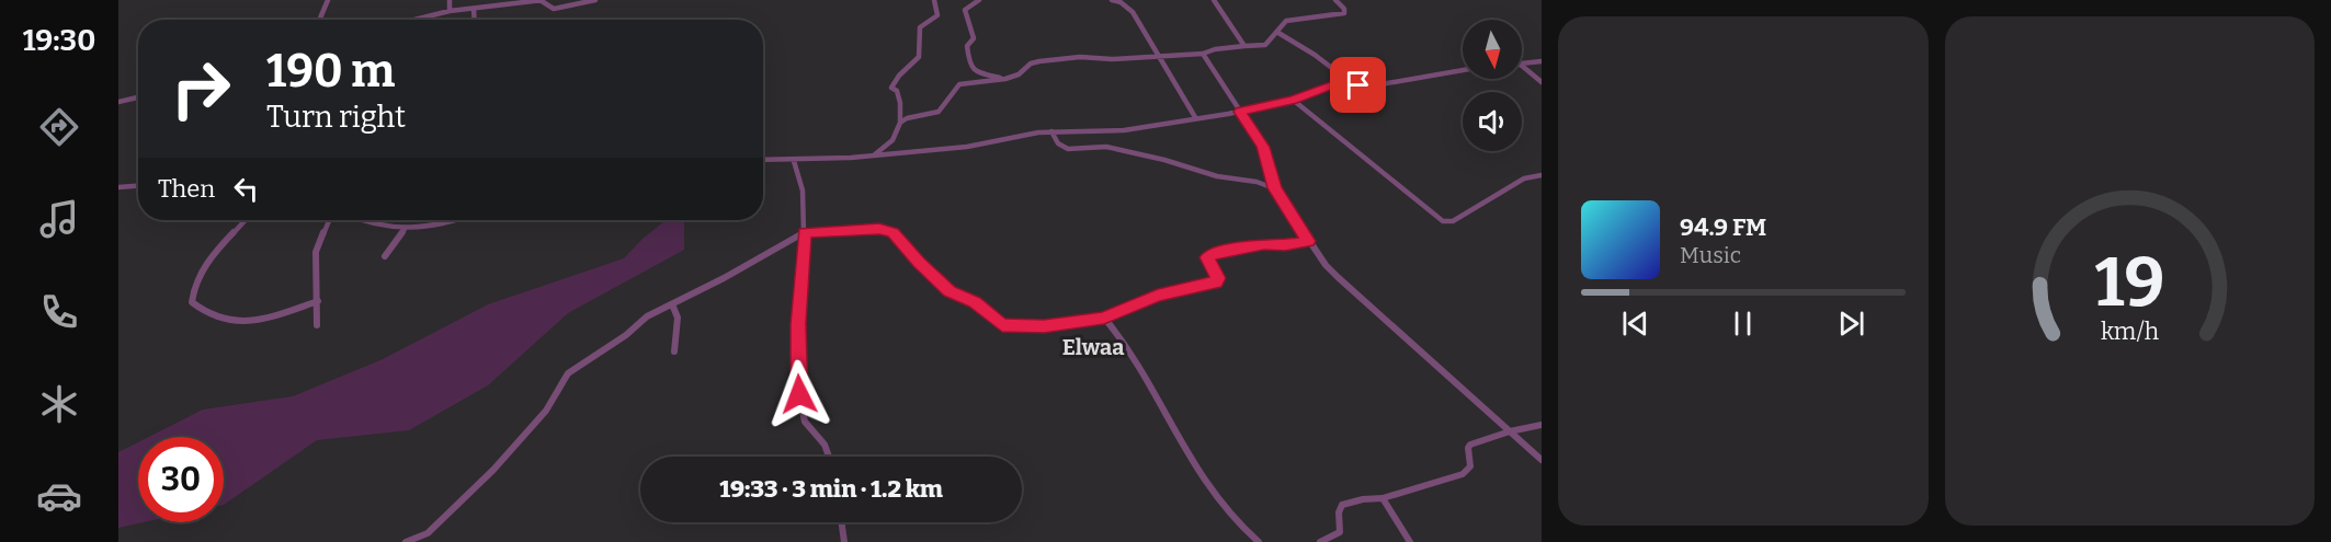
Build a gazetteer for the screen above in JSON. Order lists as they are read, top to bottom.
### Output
{
  "districts": ["Elwaa"],
  "north": "bottom",
  "page": {
    "tabs": "19:30",
    "turn": ["190 m", "Turn right"],
    "then": "Then",
    "song": ["94.9 FM", "Music"],
    "limit": "30",
    "trip": "19:33 · 3 min · 1.2 km",
    "gauge": ["19", "km/h"]
  }
}
